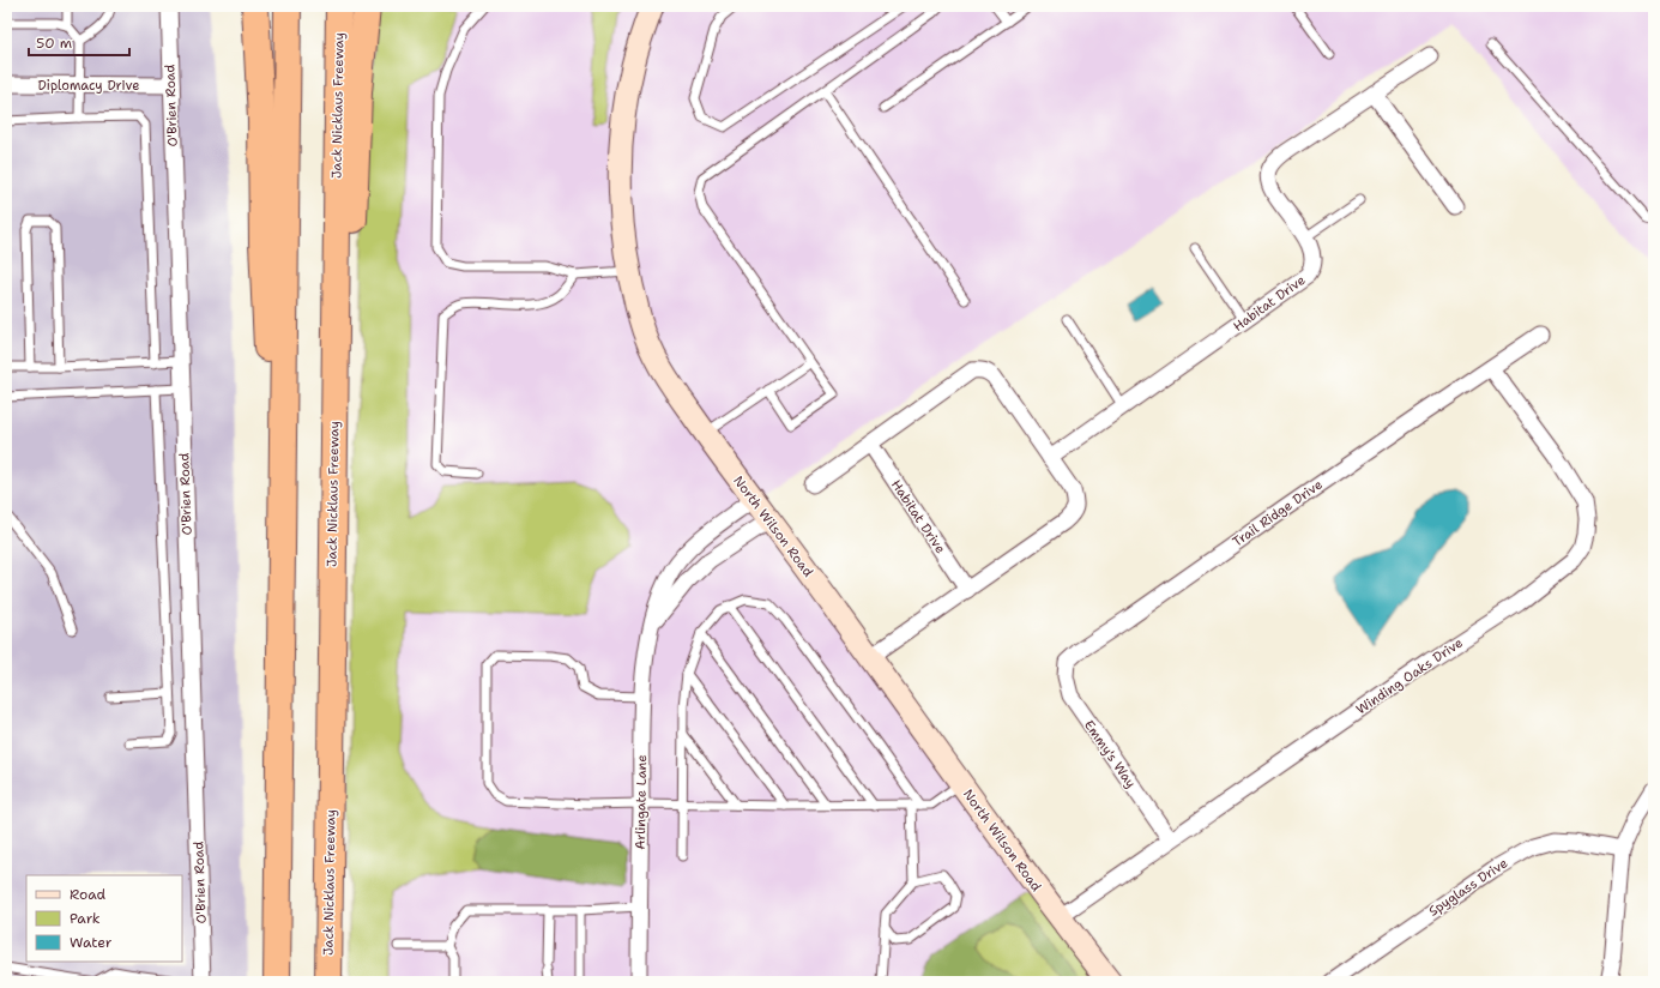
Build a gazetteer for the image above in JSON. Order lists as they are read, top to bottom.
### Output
{
  "streets": {
    "highway": ["Jack Nicklaus Freeway"],
    "main road": ["North Wilson Road"],
    "street": [
      "Diplomacy Drive",
      "O'Brien Road",
      "Habitat Drive",
      "Trail Ridge Drive",
      "Winding Oaks Drive",
      "Emmy's Way",
      "Arlingate Lane",
      "Spyglass Drive"
    ]
  },
  "crossings": [
    ["Diplomacy Drive", "O'Brien Road"],
    ["Trail Ridge Drive", "Winding Oaks Drive"],
    ["Trail Ridge Drive", "Emmy's Way"],
    ["North Wilson Road", "Winding Oaks Drive"],
    ["North Wilson Road", "Arlingate Lane"],
    ["Winding Oaks Drive", "Emmy's Way"]
  ],
  "legend": ["Road", "Park", "Water"],
  "scale_bar": "50 m"
}
